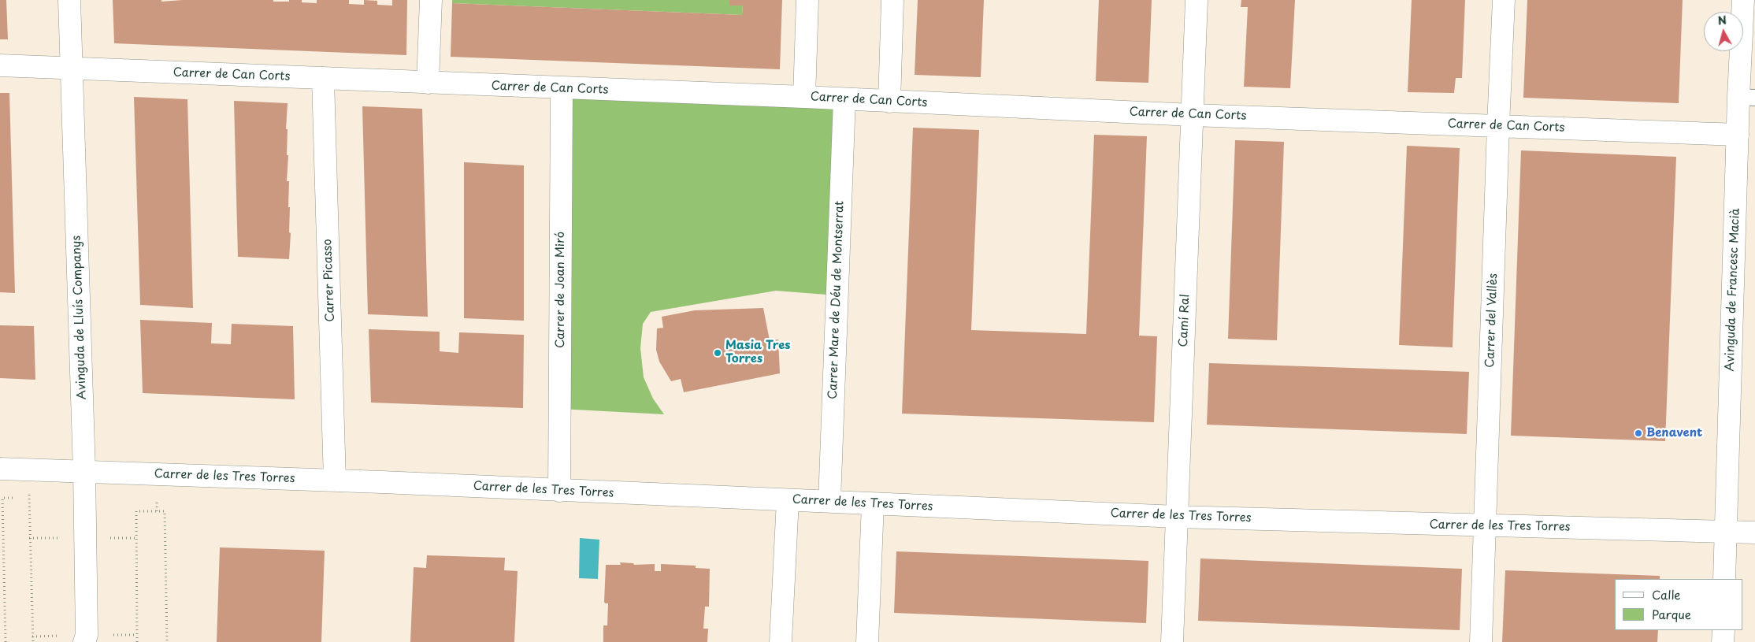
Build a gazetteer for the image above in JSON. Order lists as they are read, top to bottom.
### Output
{
  "streets": {
    "street": [
      "Carrer de Can Corts",
      "Carrer Picasso",
      "Carrer de Joan Miró",
      "Avinguda de Francesc Macià",
      "Carrer Mare de Déu de Montserrat",
      "Avinguda de Lluís Companys",
      "Camí Ral",
      "Carrer del Vallès",
      "Carrer de les Tres Torres"
    ]
  },
  "crossings": [
    ["Carrer de Can Corts", "Carrer Picasso"],
    ["Carrer de Can Corts", "Carrer de Joan Miró"],
    ["Carrer de Can Corts", "Avinguda de Francesc Macià"],
    ["Carrer de Can Corts", "Carrer Mare de Déu de Montserrat"],
    ["Carrer de Can Corts", "Avinguda de Lluís Companys"],
    ["Carrer de Can Corts", "Camí Ral"],
    ["Carrer de Can Corts", "Carrer del Vallès"],
    ["Carrer Picasso", "Carrer de les Tres Torres"],
    ["Carrer de Joan Miró", "Carrer de les Tres Torres"],
    ["Avinguda de Francesc Macià", "Carrer de les Tres Torres"],
    ["Carrer Mare de Déu de Montserrat", "Carrer de les Tres Torres"],
    ["Avinguda de Lluís Companys", "Carrer de les Tres Torres"],
    ["Camí Ral", "Carrer de les Tres Torres"],
    ["Carrer del Vallès", "Carrer de les Tres Torres"]
  ],
  "places": ["Masia Tres Torres", "Benavent"],
  "legend": ["Calle", "Parque"],
  "north": "top"
}
